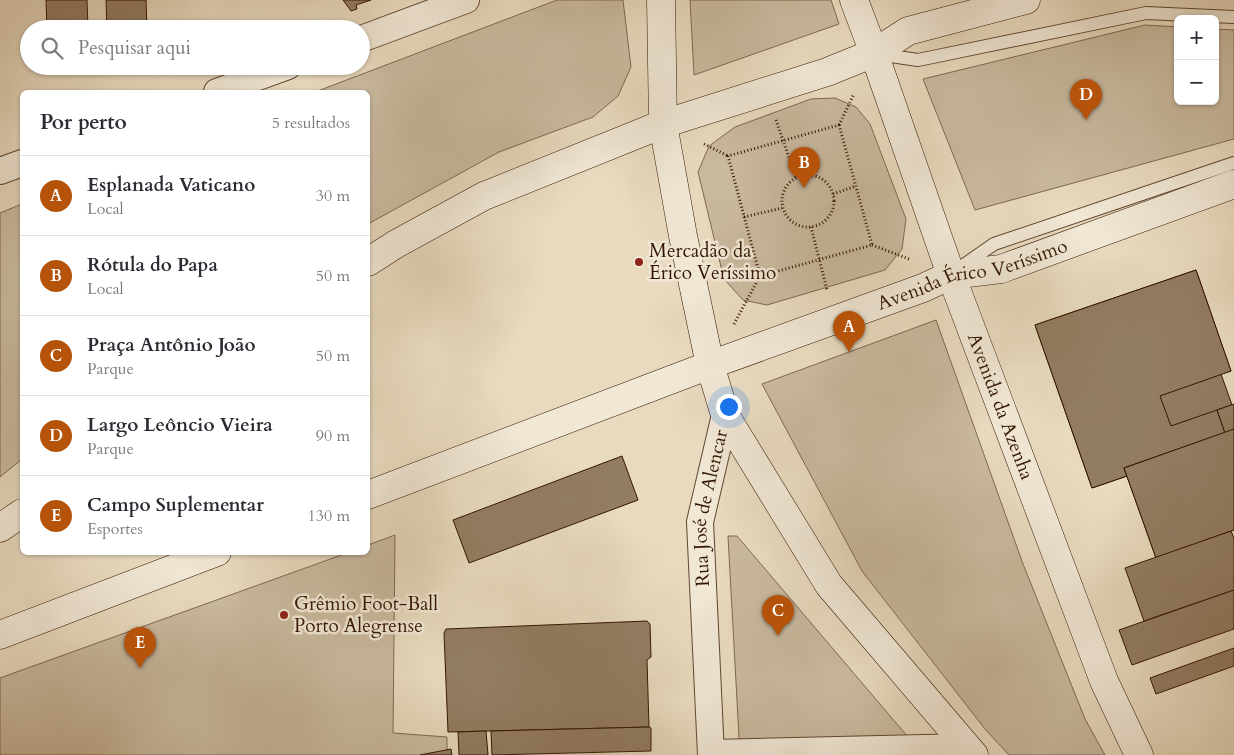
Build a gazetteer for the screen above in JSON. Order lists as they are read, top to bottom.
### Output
{
  "streets": {
    "main road": ["Avenida Érico Veríssimo", "Avenida da Azenha", "Rua José de Alencar"]
  },
  "crossings": [
    ["Avenida Érico Veríssimo", "Avenida da Azenha"],
    ["Avenida Érico Veríssimo", "Rua José de Alencar"]
  ],
  "places": ["Mercadão da Érico Veríssimo", "Grêmio Foot-Ball Porto Alegrense"],
  "page": {
    "map_buttons": ["+", "−"],
    "search": "Pesquisar aqui",
    "pins": [
      "D",
      "B",
      "A",
      "C",
      "E"
    ],
    "heading": ["Por perto", "5 resultados"],
    "list": [
      {
        "mark": "A",
        "name": "Esplanada Vaticano",
        "note": "Local",
        "value": "30 m"
      },
      {
        "mark": "B",
        "name": "Rótula do Papa",
        "note": "Local",
        "value": "50 m"
      },
      {
        "mark": "C",
        "name": "Praça Antônio João",
        "note": "Parque",
        "value": "50 m"
      },
      {
        "mark": "D",
        "name": "Largo Leôncio Vieira",
        "note": "Parque",
        "value": "90 m"
      },
      {
        "mark": "E",
        "name": "Campo Suplementar",
        "note": "Esportes",
        "value": "130 m"
      }
    ]
  }
}
